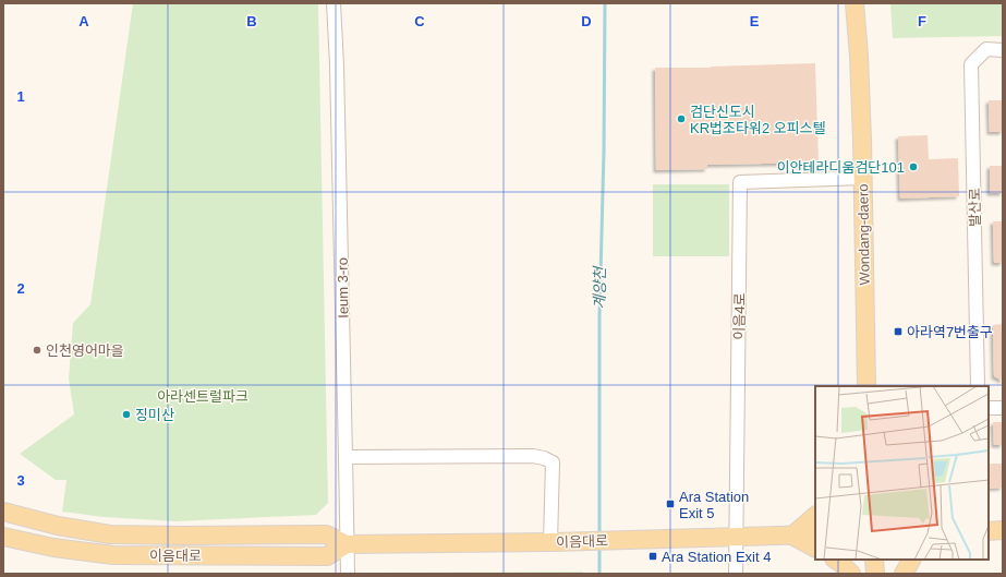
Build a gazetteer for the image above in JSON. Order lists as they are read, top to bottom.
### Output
{
  "streets": {
    "main road": ["Wondang-daero", "이음대로"],
    "street": ["발산로", "Ieum 3-ro", "이음4로"]
  },
  "crossings": [
    ["Wondang-daero", "이음4로"],
    ["Ieum 3-ro", "이음대로"],
    ["이음4로", "이음대로"]
  ],
  "water": ["계양천"],
  "parks": ["아라센트럴파크"],
  "places": {
    "other": [
      "검단신도시 KR법조타워2 오피스텔",
      "이안테라디움검단101",
      "인천영어마을",
      "징미산"
    ],
    "transit": ["아라역7번출구", "Ara Station Exit 5", "Ara Station Exit 4"]
  },
  "grid": {
    "columns": [
      "A",
      "B",
      "C",
      "D",
      "E",
      "F"
    ],
    "rows": ["1", "2", "3"]
  }
}
